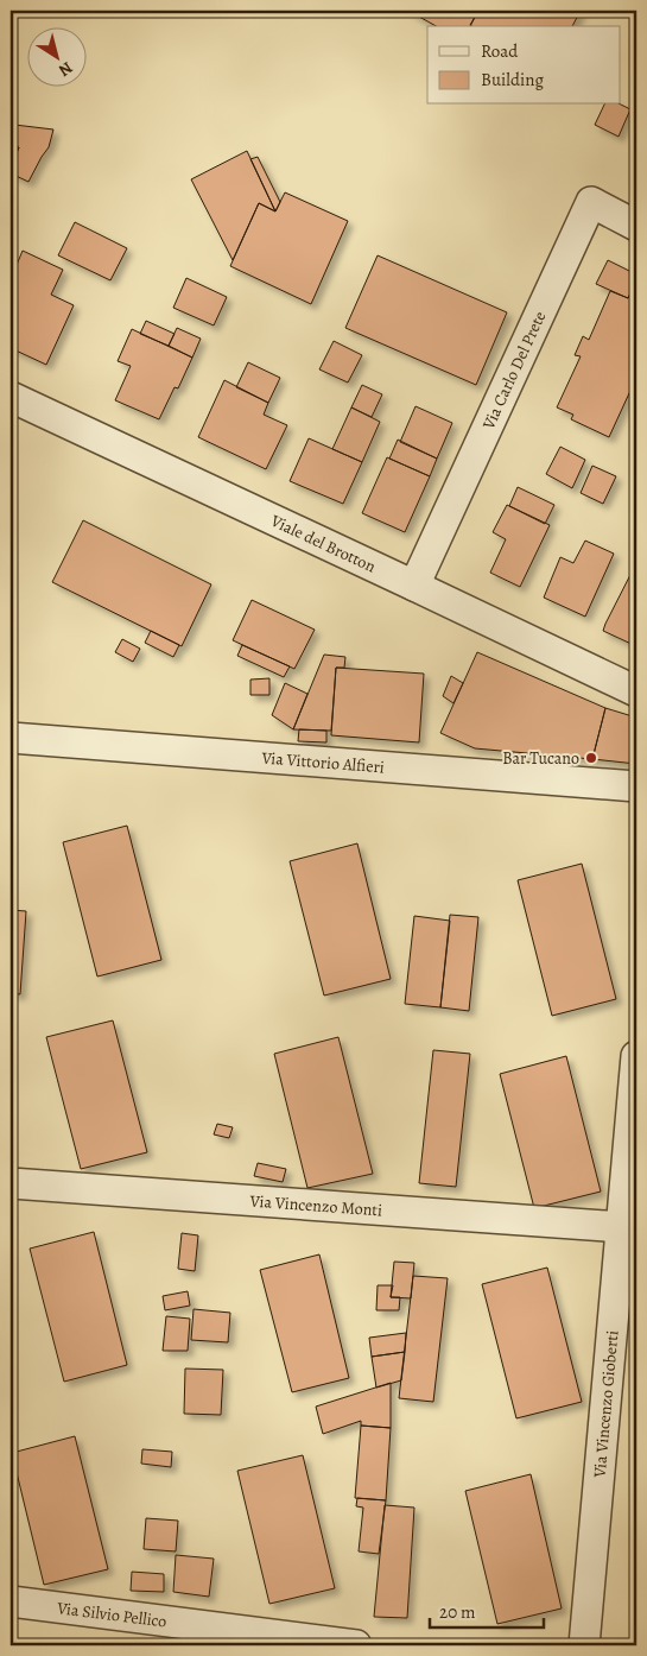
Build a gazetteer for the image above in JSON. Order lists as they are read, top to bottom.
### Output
{
  "streets": {
    "street": [
      "Via Carlo Del Prete",
      "Viale del Brotton",
      "Via Vittorio Alfieri",
      "Via Vincenzo Monti",
      "Via Vincenzo Gioberti",
      "Via Silvio Pellico"
    ]
  },
  "crossings": [
    ["Via Carlo Del Prete", "Viale del Brotton"],
    ["Via Vincenzo Monti", "Via Vincenzo Gioberti"]
  ],
  "places": ["Bar Tucano"],
  "legend": ["Road", "Building"],
  "scale_bar": "20 m",
  "north": "bottom right"
}
